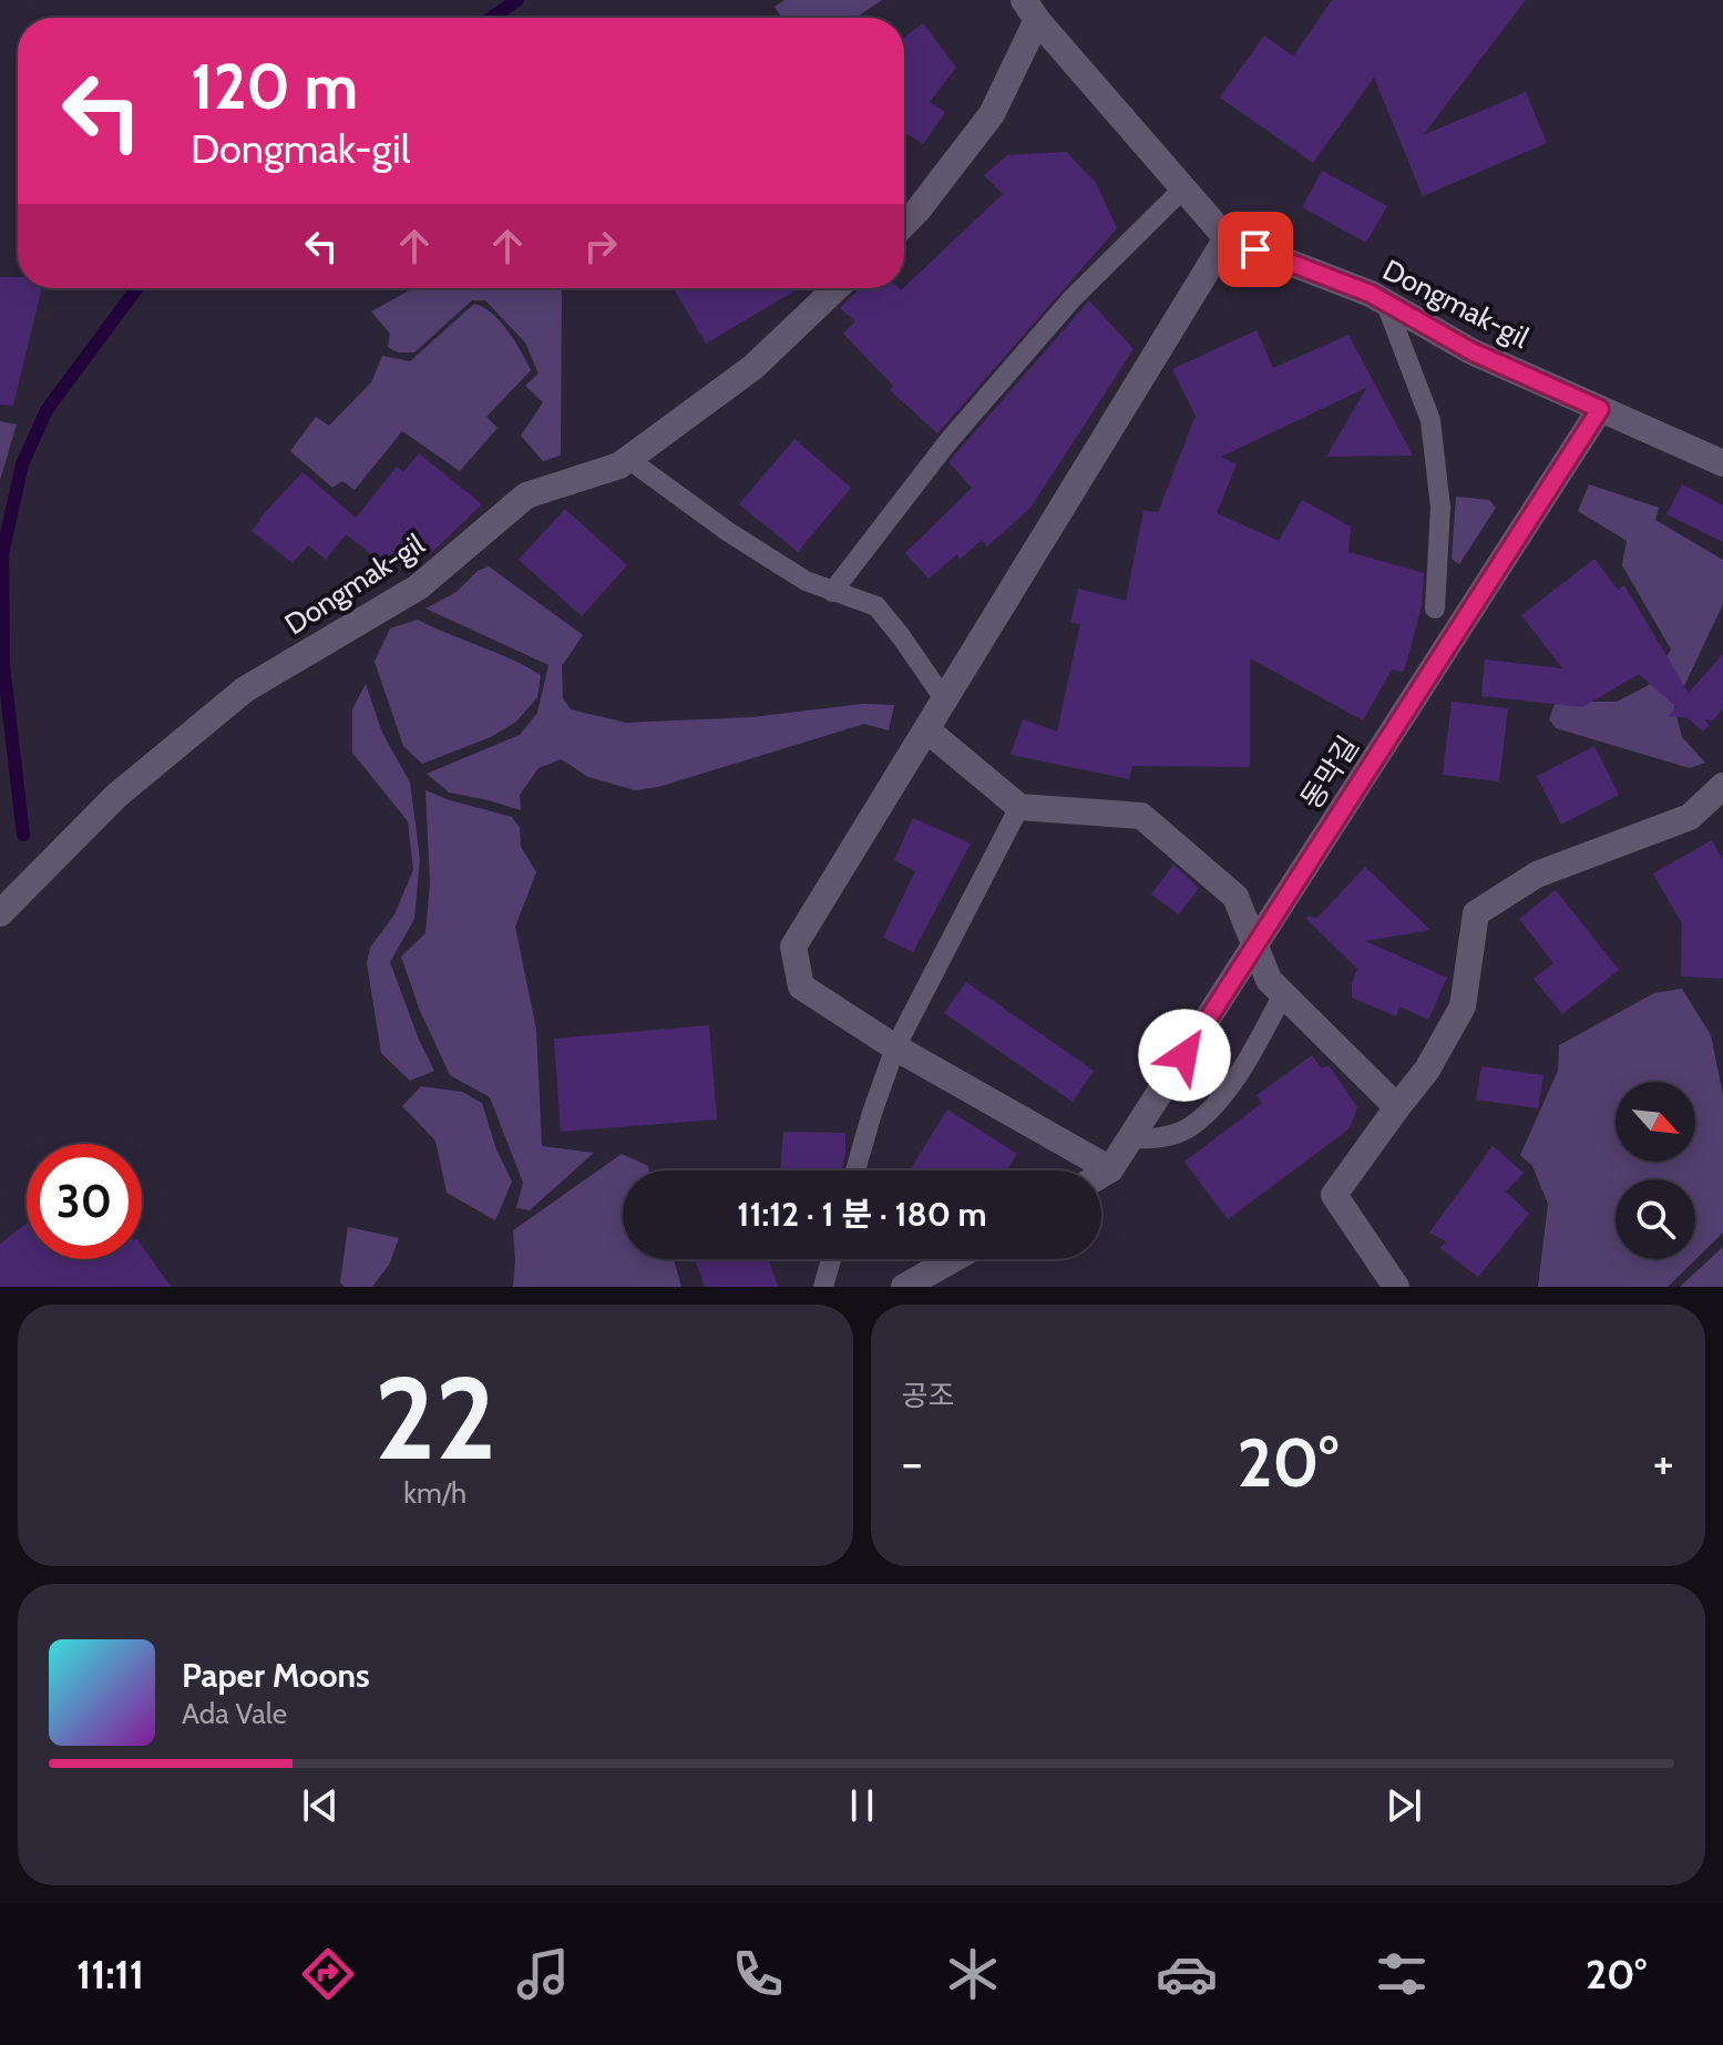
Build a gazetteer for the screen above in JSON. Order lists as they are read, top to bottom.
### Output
{
  "streets": {
    "street": ["Dongmak-gil", "동막길"]
  },
  "crossings": [
    ["Dongmak-gil", "동막길"]
  ],
  "north": "bottom right",
  "page": {
    "turn": ["120 m", "Dongmak-gil"],
    "limit": "30",
    "trip": "11:12 · 1 분 · 180 m",
    "tile": [
      ["22", "km/h"],
      "공조"
    ],
    "heat": ["−", "20°", "+"],
    "song": ["Paper Moons", "Ada Vale"],
    "tabs": ["11:11", "20°"]
  }
}
